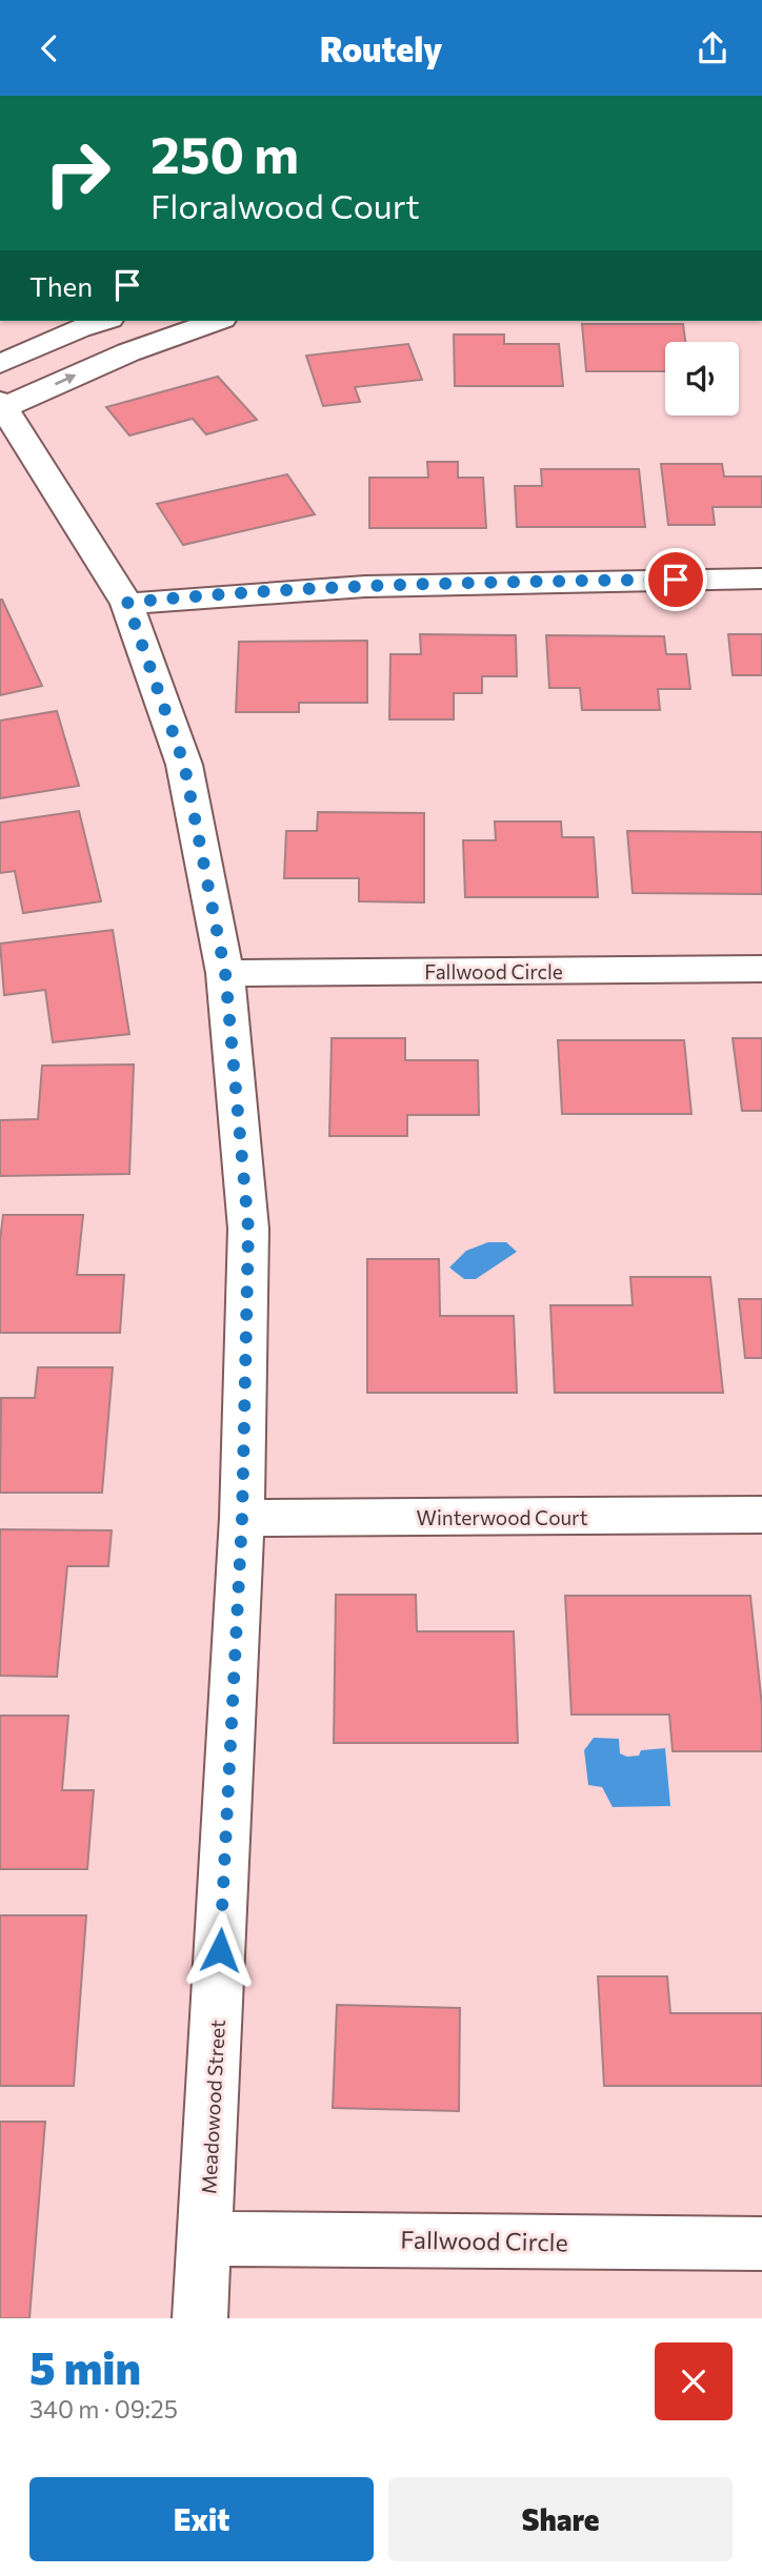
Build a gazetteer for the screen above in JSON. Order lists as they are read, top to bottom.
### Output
{
  "streets": {
    "street": ["Fallwood Circle", "Winterwood Court", "Meadowood Street"]
  },
  "crossings": [
    ["Fallwood Circle", "Meadowood Street"],
    ["Winterwood Court", "Meadowood Street"]
  ],
  "page": {
    "header": "Routely",
    "turn": ["250 m", "Floralwood Court"],
    "then": "Then",
    "heading": ["5 min", "340 m · 09:25"],
    "buttons": ["Exit", "Share"]
  }
}
